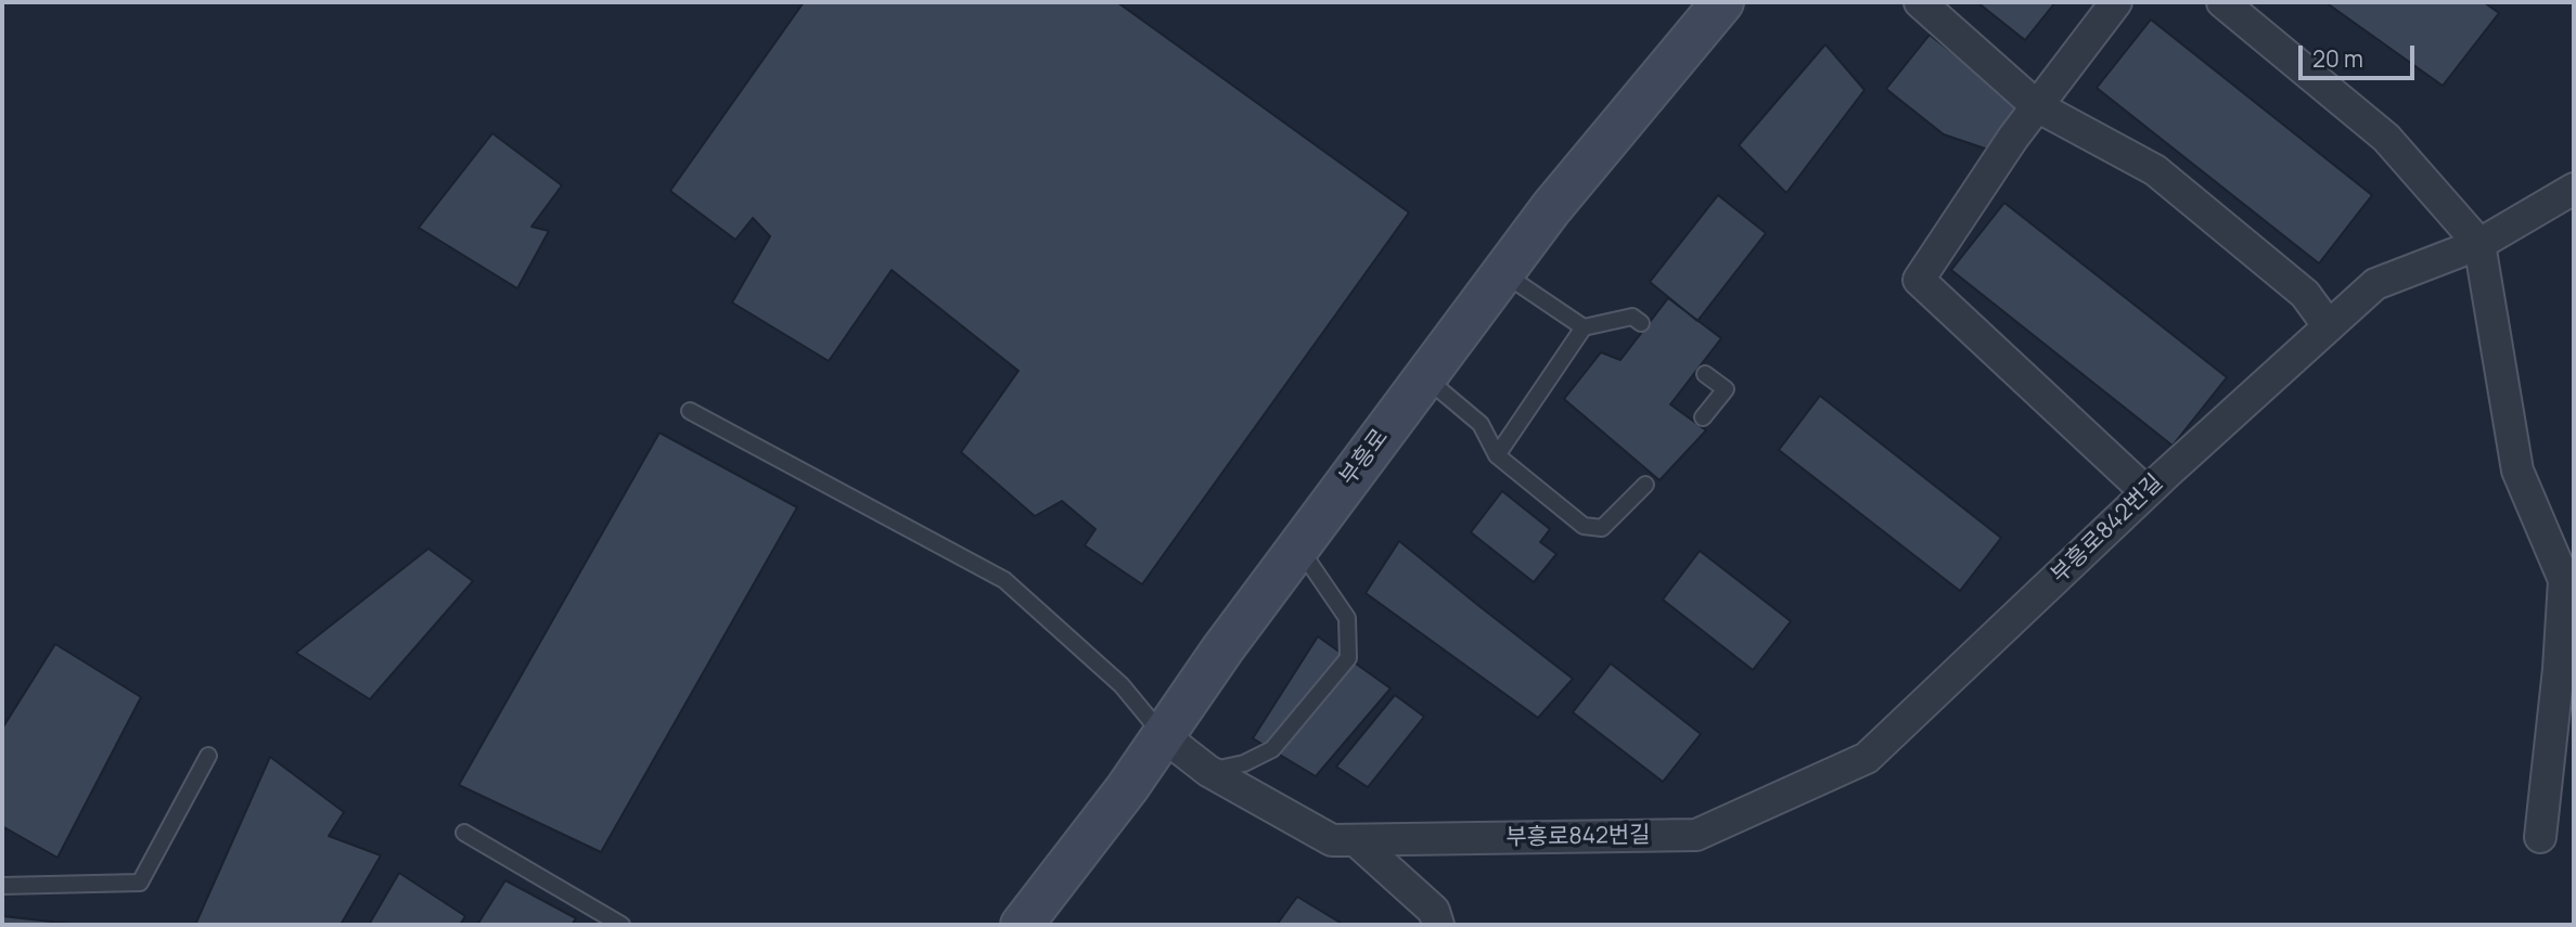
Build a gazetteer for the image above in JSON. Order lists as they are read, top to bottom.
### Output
{
  "streets": {
    "main road": ["부흥로"],
    "street": ["부흥로842번길"]
  },
  "crossings": [
    ["부흥로", "부흥로842번길"]
  ],
  "scale_bar": "20 m"
}
